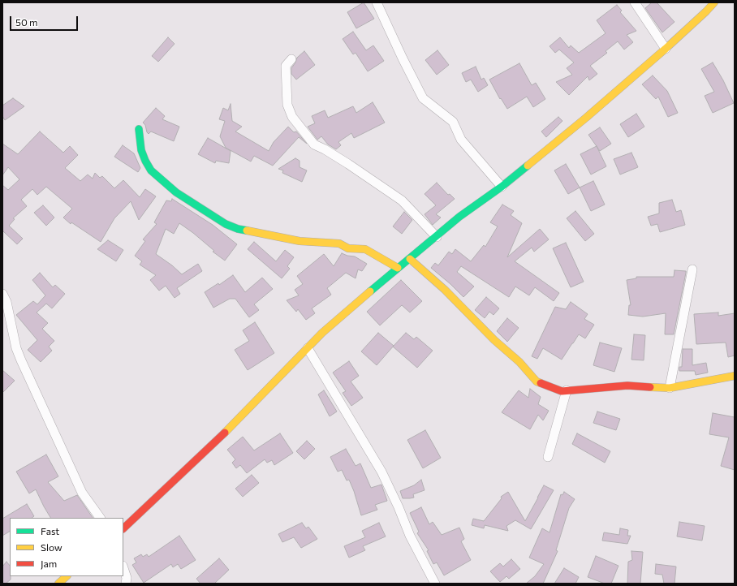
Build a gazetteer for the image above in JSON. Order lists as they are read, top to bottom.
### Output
{
  "legend": ["Fast", "Slow", "Jam"],
  "scale_bar": "50 m"
}
